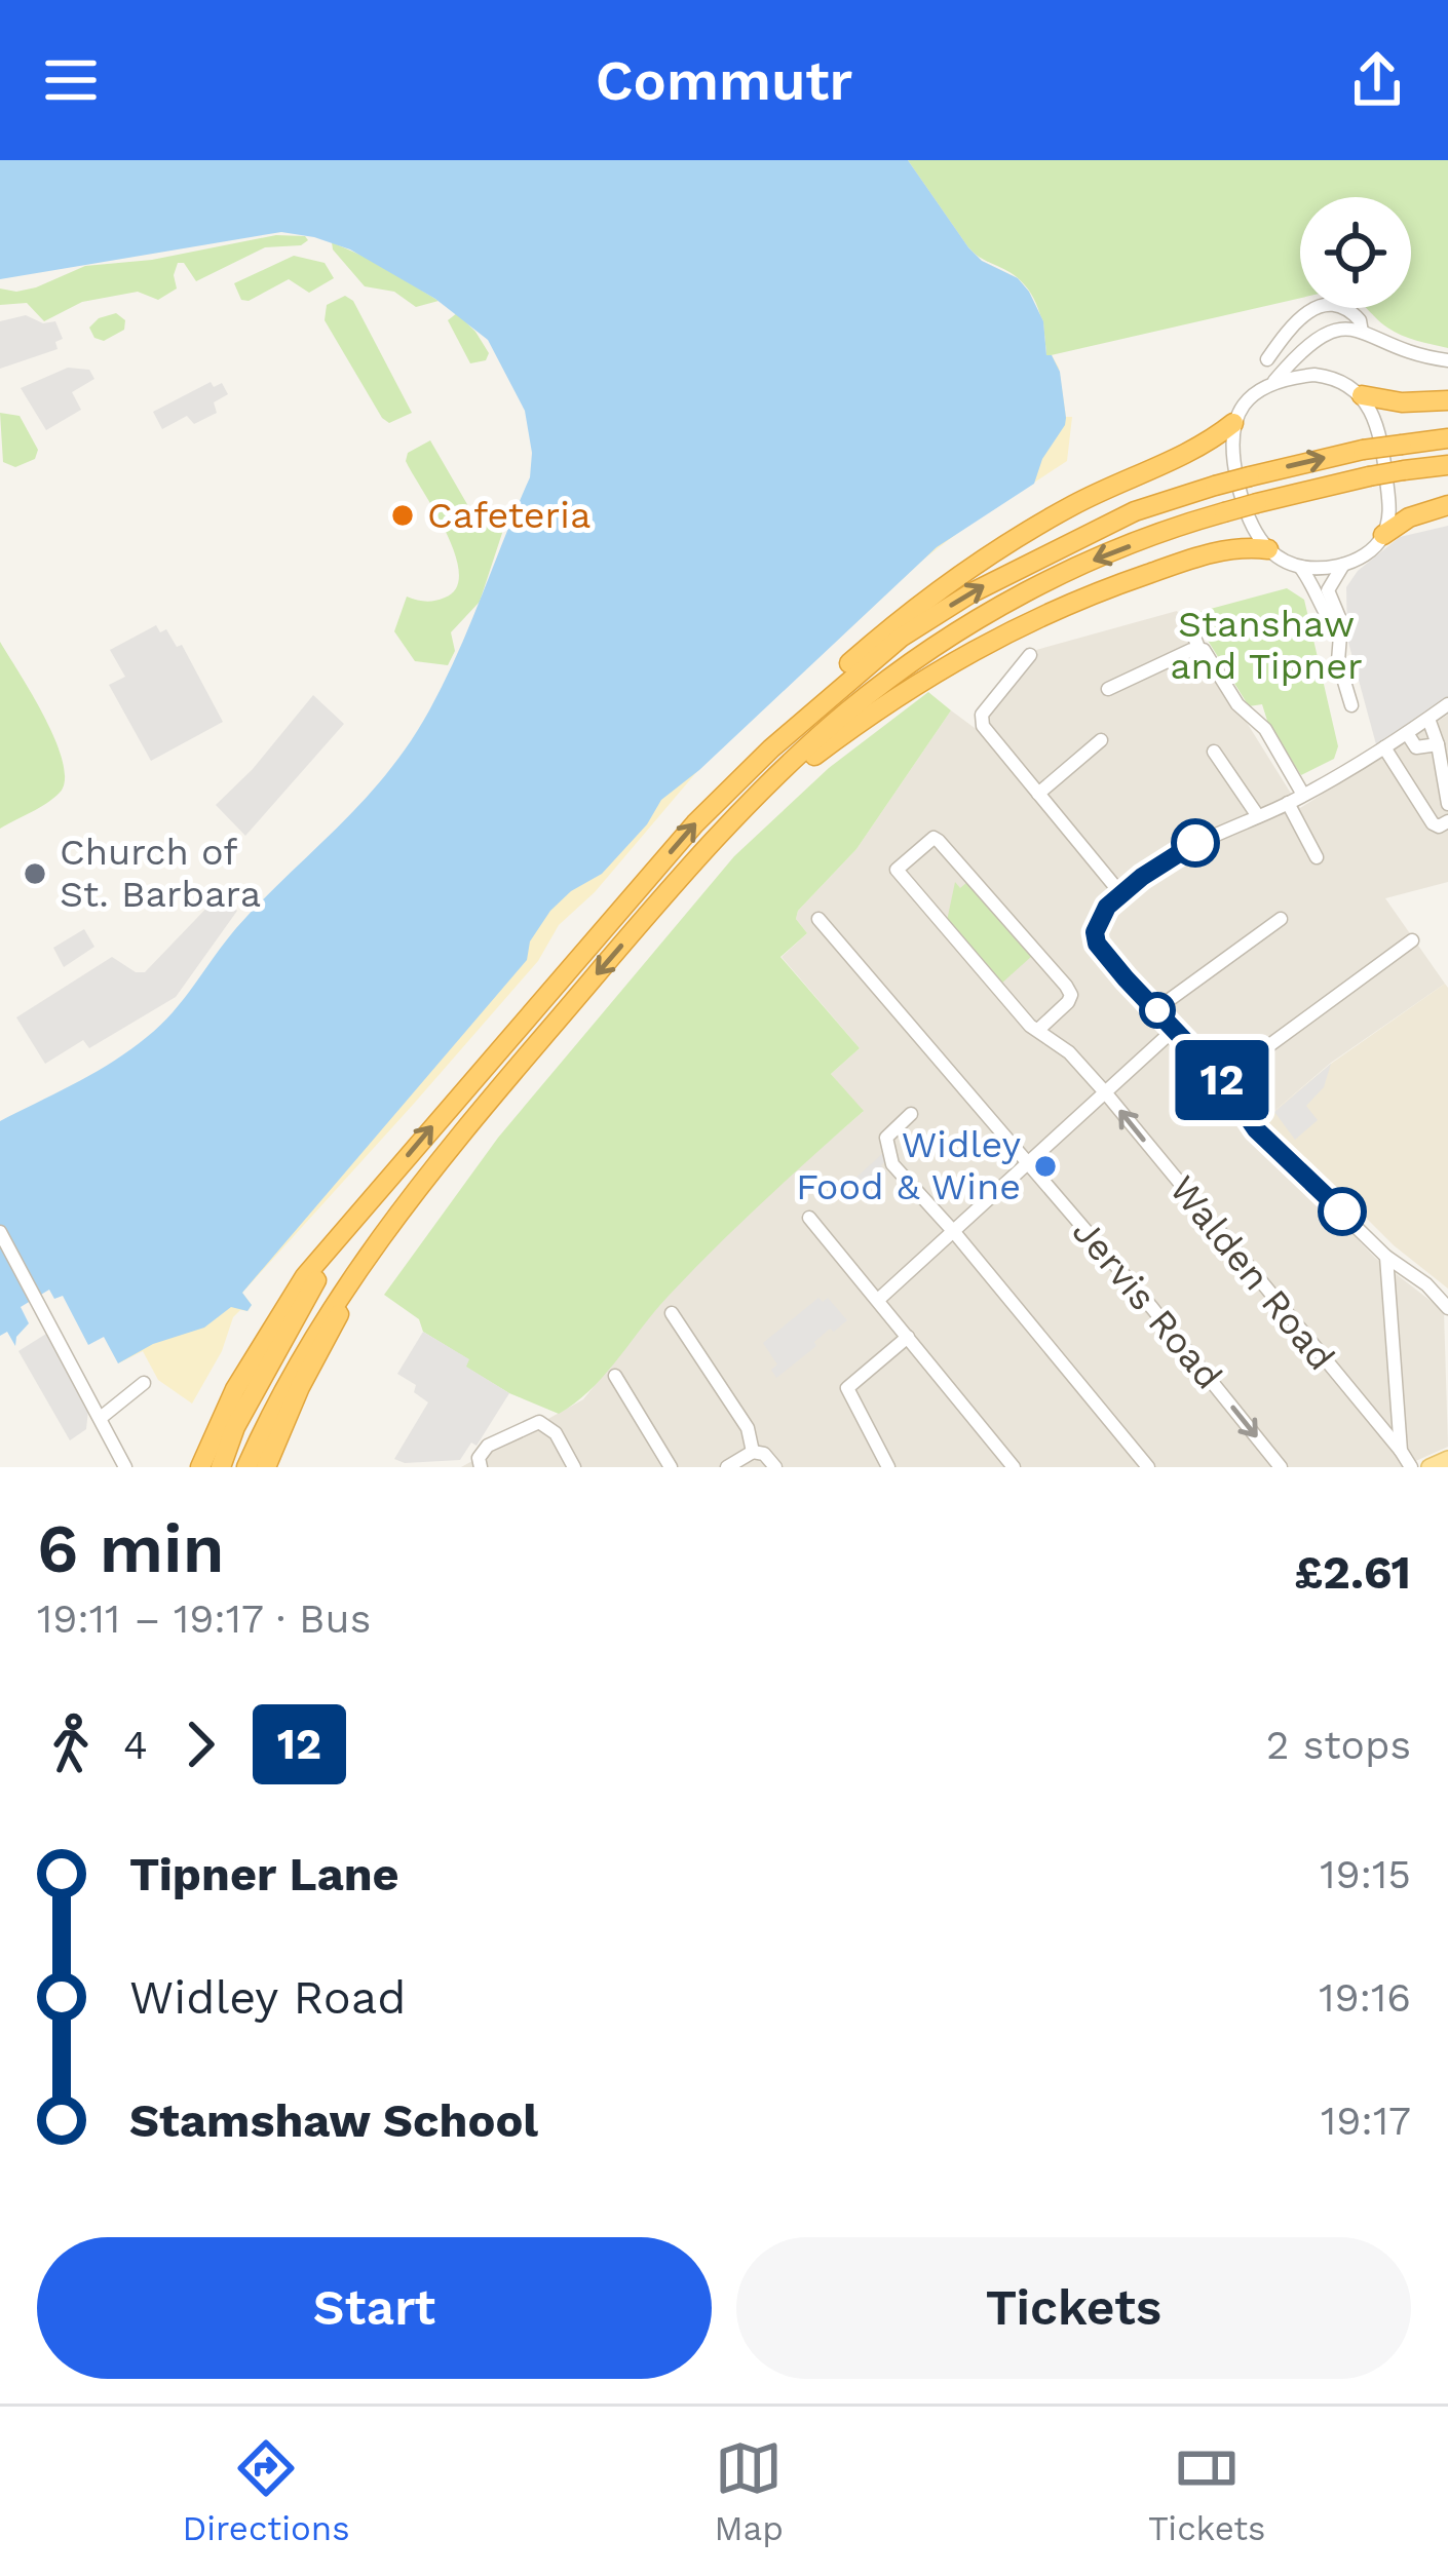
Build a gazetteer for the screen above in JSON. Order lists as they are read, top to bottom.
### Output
{
  "streets": {
    "street": ["Walden Road", "Jervis Road"]
  },
  "parks": ["Stanshaw and Tipner"],
  "places": ["Cafeteria", "Church of St. Barbara", "Widley Food & Wine"],
  "lines": ["bus line 12"],
  "page": {
    "header": "Commutr",
    "on_map": "12",
    "heading": ["6 min", "19:11 – 19:17 · Bus", "£2.61"],
    "legs": ["4", "12", "2 stops"],
    "list": [
      {
        "name": "Tipner Lane",
        "value": "19:15"
      },
      {
        "name": "Widley Road",
        "value": "19:16"
      },
      {
        "name": "Stamshaw School",
        "value": "19:17"
      }
    ],
    "buttons": ["Start", "Tickets"],
    "tabs": ["Directions", "Map", "Tickets"]
  }
}
